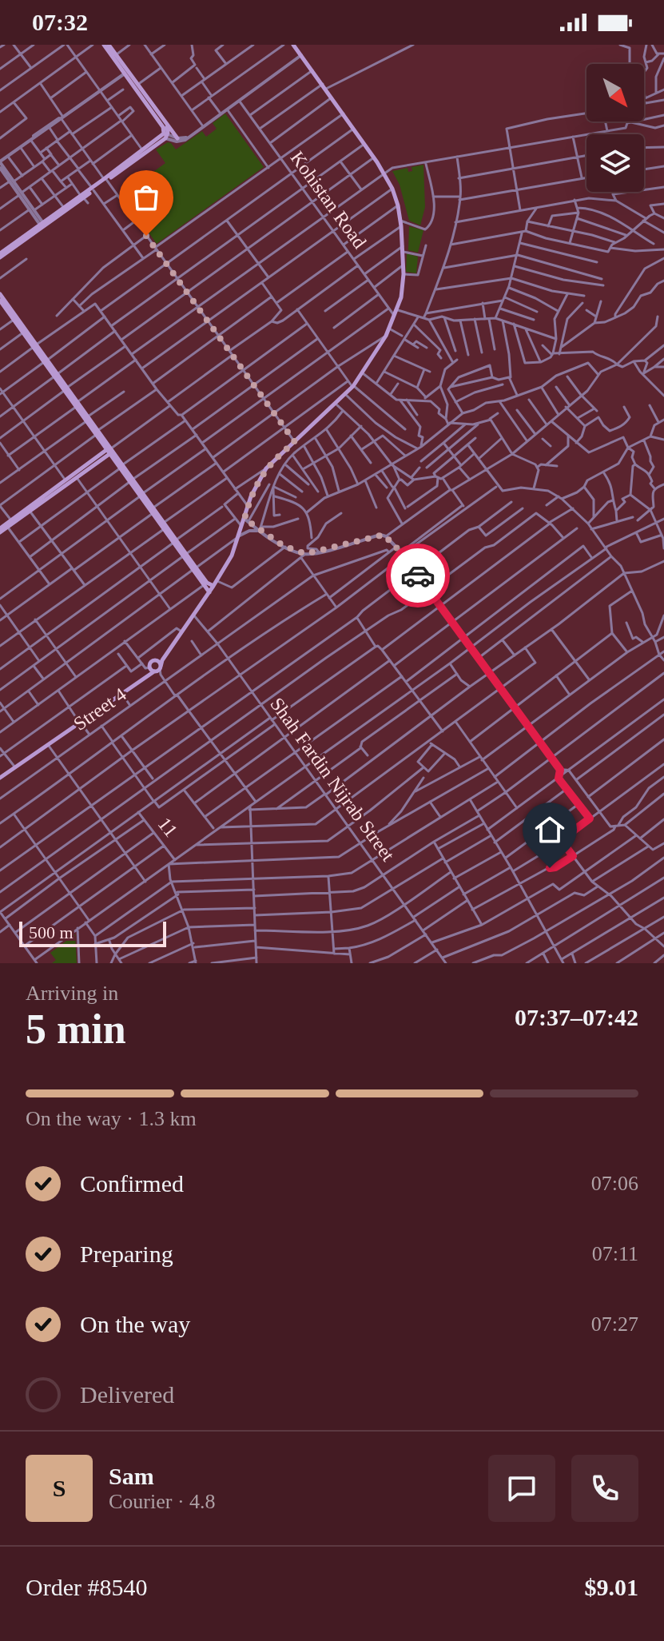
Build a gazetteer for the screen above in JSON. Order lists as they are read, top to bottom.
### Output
{
  "streets": {
    "street": [
      "Kohistan Road",
      "Street 4",
      "Shah Fardin Nijrab Street",
      "11"
    ]
  },
  "crossings": [
    ["Street 4", "Shah Fardin Nijrab Street"]
  ],
  "scale_bar": "500 m",
  "north": "bottom right",
  "page": {
    "status": "07:32",
    "scale": "500 m",
    "heading": ["5 min", "Arriving in", "07:37–07:42"],
    "panel": [
      "Sam",
      "Courier · 4.8",
      "Order #8540",
      "$9.01"
    ],
    "bar": "On the way · 1.3 km",
    "list": [
      ["Confirmed", "07:06"],
      ["Preparing", "07:11"],
      ["On the way", "07:27"],
      "Delivered"
    ],
    "round": "S"
  }
}
